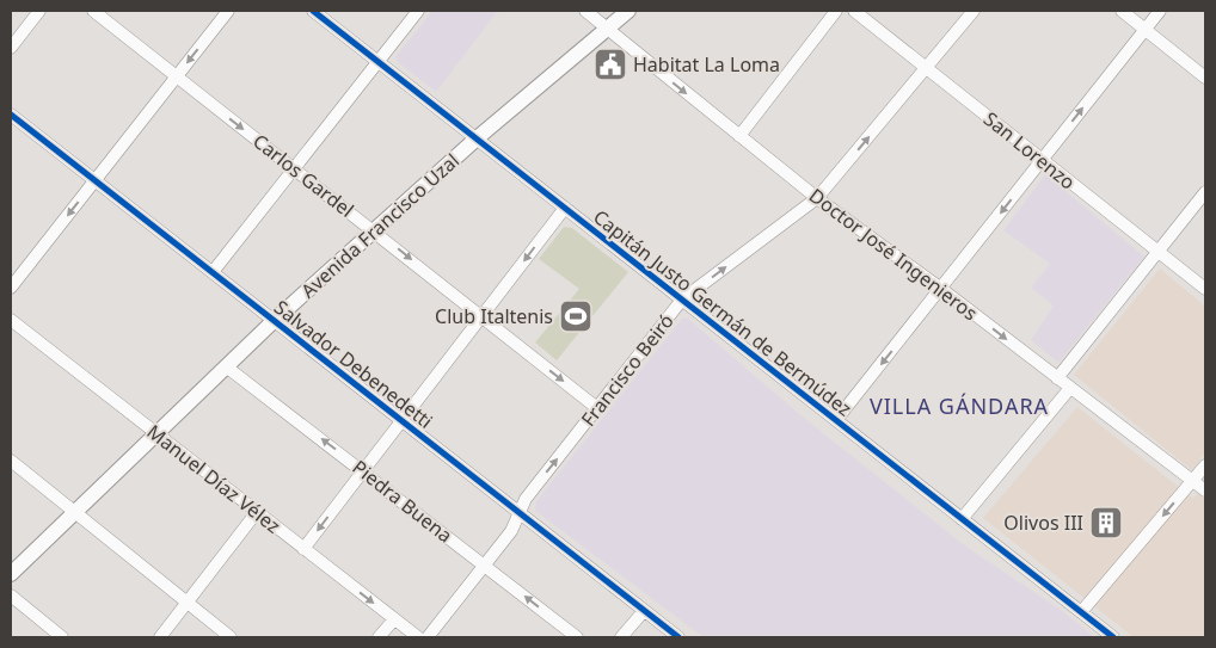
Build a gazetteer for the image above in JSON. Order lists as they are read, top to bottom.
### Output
{
  "streets": {
    "main road": ["Avenida Francisco Uzal"],
    "street": [
      "San Lorenzo",
      "Carlos Gardel",
      "Doctor José Ingenieros",
      "Capitán Justo Germán de Bermúdez",
      "Salvador Debenedetti",
      "Francisco Beiró",
      "Manuel Díaz Vélez",
      "Piedra Buena"
    ]
  },
  "crossings": [
    ["San Lorenzo", "Francisco Beiró"],
    ["Carlos Gardel", "Avenida Francisco Uzal"],
    ["Carlos Gardel", "Francisco Beiró"],
    ["Avenida Francisco Uzal", "Doctor José Ingenieros"],
    ["Avenida Francisco Uzal", "Capitán Justo Germán de Bermúdez"],
    ["Avenida Francisco Uzal", "Salvador Debenedetti"],
    ["Avenida Francisco Uzal", "Manuel Díaz Vélez"],
    ["Avenida Francisco Uzal", "Piedra Buena"],
    ["Doctor José Ingenieros", "Francisco Beiró"],
    ["Capitán Justo Germán de Bermúdez", "Francisco Beiró"],
    ["Salvador Debenedetti", "Francisco Beiró"],
    ["Francisco Beiró", "Piedra Buena"]
  ],
  "one_way": ["Carlos Gardel", "Doctor José Ingenieros", "Piedra Buena"],
  "districts": ["VILLA GÁNDARA"],
  "places": {
    "public building": ["Habitat La Loma"],
    "sports": ["Club Italtenis"],
    "building": ["Olivos III"]
  }
}
